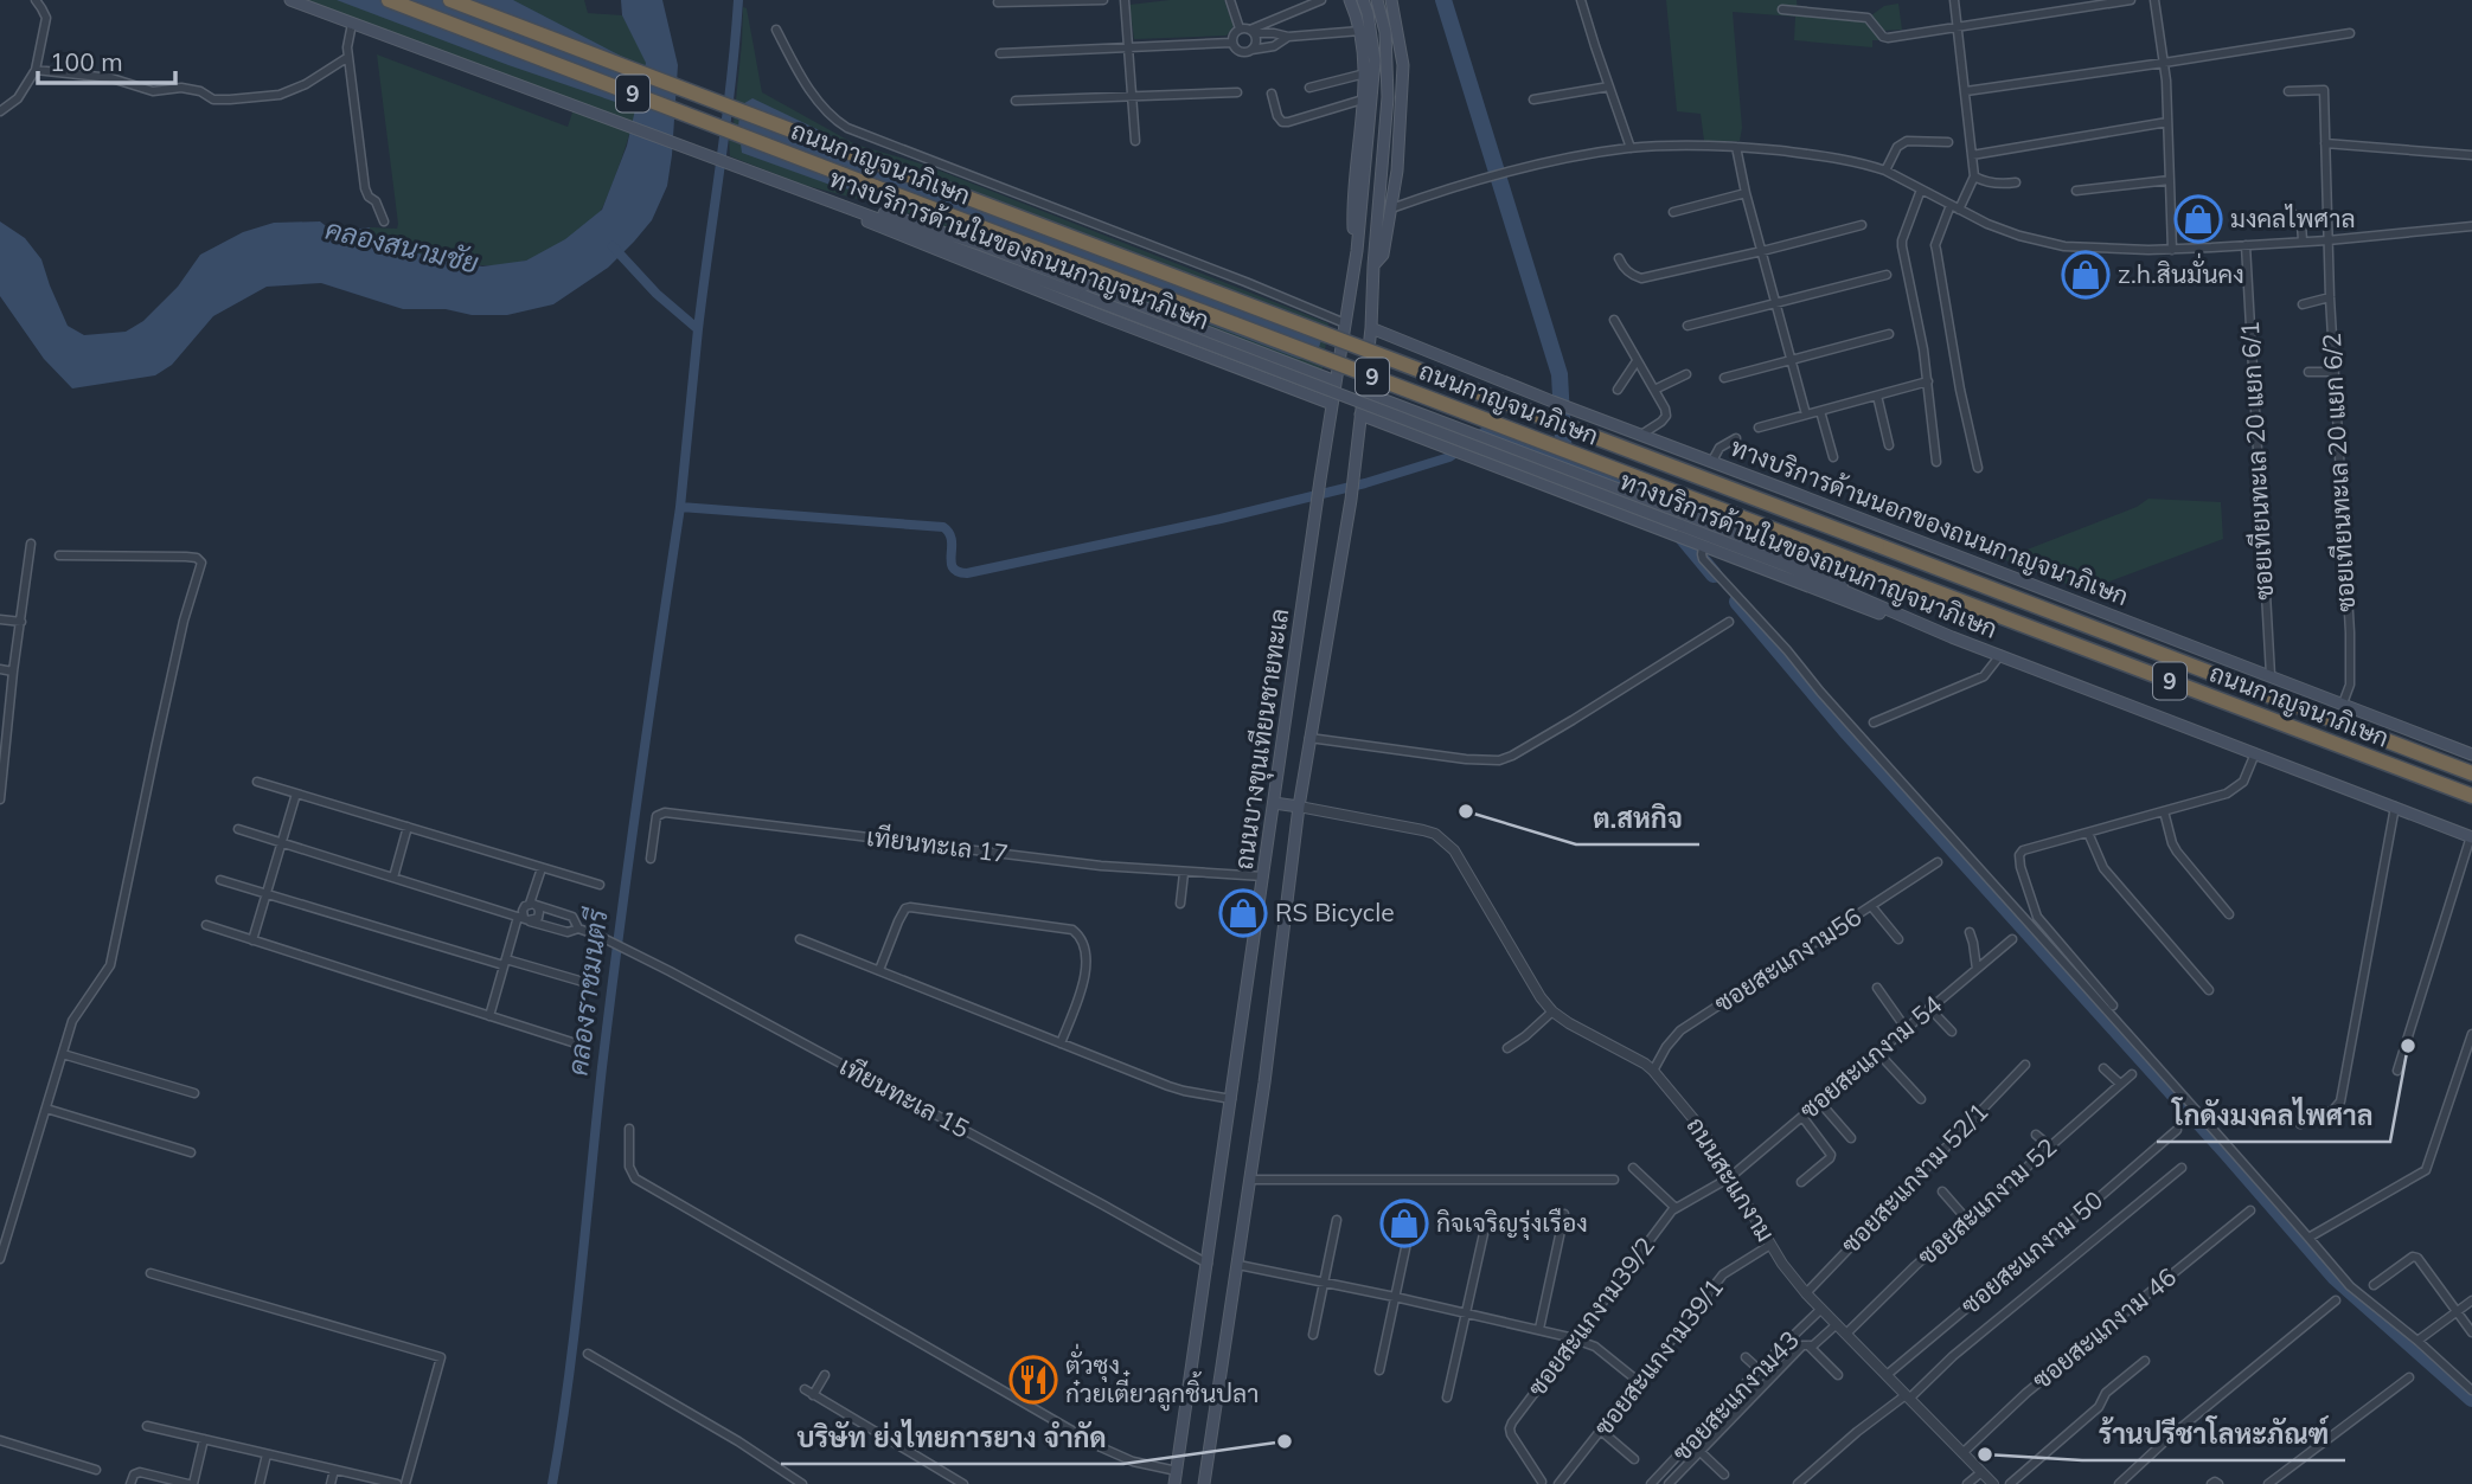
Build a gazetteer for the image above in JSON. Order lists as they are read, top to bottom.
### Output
{
  "streets": {
    "highway": ["9", "ถนนกาญจนาภิเษก"],
    "main road": ["ทางบริการด้านในของถนนกาญจนาภิเษก", "ทางบริการด้านนอกของถนนกาญจนาภิเษก", "ถนนบางขุนเทียนชายทะเล"],
    "street": [
      "ซอยเทียนทะเล 20 แยก 6/1",
      "ซอยเทียนทะเล 20 แยก 6/2",
      "เทียนทะเล 17",
      "ซอยสะแกงาม56",
      "ซอยสะแกงาม 54",
      "เทียนทะเล 15",
      "ซอยสะแกงาม 52/1",
      "ถนนสะแกงาม",
      "ซอยสะแกงาม 52",
      "ซอยสะแกงาม 50",
      "ซอยสะแกงาม39/2",
      "ซอยสะแกงาม 46",
      "ซอยสะแกงาม39/1",
      "ซอยสะแกงาม43"
    ]
  },
  "crossings": [
    ["ซอยเทียนทะเล 20 แยก 6/1", "ทางบริการด้านนอกของถนนกาญจนาภิเษก"],
    ["ซอยเทียนทะเล 20 แยก 6/2", "ทางบริการด้านนอกของถนนกาญจนาภิเษก"],
    ["ทางบริการด้านนอกของถนนกาญจนาภิเษก", "ถนนบางขุนเทียนชายทะเล"],
    ["ถนนบางขุนเทียนชายทะเล", "เทียนทะเล 17"],
    ["ถนนบางขุนเทียนชายทะเล", "เทียนทะเล 15"],
    ["ถนนบางขุนเทียนชายทะเล", "ถนนสะแกงาม"],
    ["ซอยสะแกงาม56", "ถนนสะแกงาม"],
    ["ซอยสะแกงาม 54", "ถนนสะแกงาม"],
    ["ซอยสะแกงาม 54", "ซอยสะแกงาม39/2"],
    ["ซอยสะแกงาม 52/1", "ถนนสะแกงาม"],
    ["ถนนสะแกงาม", "ซอยสะแกงาม 52"],
    ["ถนนสะแกงาม", "ซอยสะแกงาม 50"],
    ["ถนนสะแกงาม", "ซอยสะแกงาม39/2"],
    ["ถนนสะแกงาม", "ซอยสะแกงาม 46"],
    ["ถนนสะแกงาม", "ซอยสะแกงาม39/1"],
    ["ถนนสะแกงาม", "ซอยสะแกงาม43"]
  ],
  "water": ["คลองสนามชัย", "คลองราชมนตรี"],
  "places": {
    "shop": [
      "มงคลไพศาล",
      "z.h.สินมั่นคง",
      "RS Bicycle",
      "กิจเจริญรุ่งเรือง"
    ],
    "other": [
      "ต.สหกิจ",
      "โกดังมงคลไพศาล",
      "บริษัท ย่งไทยการยาง จำกัด",
      "ร้านปรีชาโลหะภัณฑ์"
    ],
    "restaurant": ["ตั่วซุง ก๋วยเตี๋ยวลูกชิ้นปลา"]
  },
  "scale_bar": "100 m"
}
